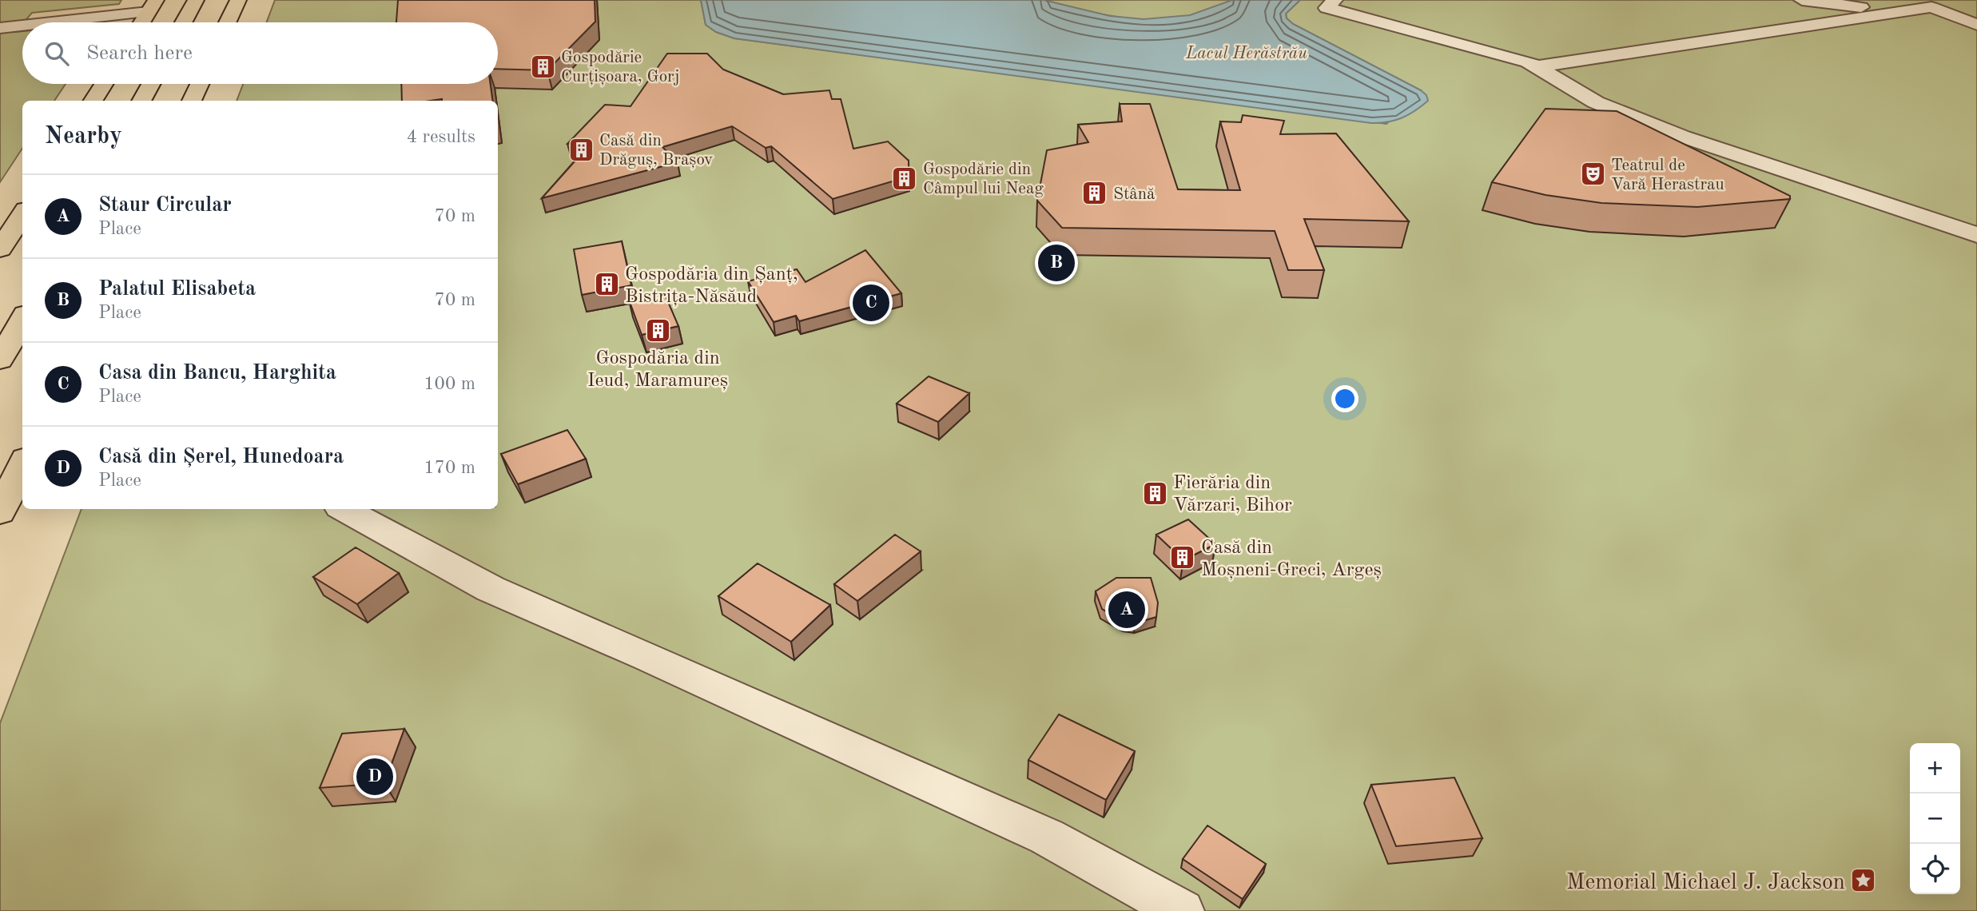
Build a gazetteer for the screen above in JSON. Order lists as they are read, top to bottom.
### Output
{
  "water": ["Lacul Herăstrău"],
  "places": {
    "building": [
      "Gospodărie Curțișoara, Gorj",
      "Casă din Drăguș, Brașov",
      "Gospodărie din Câmpul lui Neag",
      "Stână",
      "Gospodăria din Șanț, Bistrița-Năsăud",
      "Gospodăria din Ieud, Maramureș",
      "Fierăria din Vărzari, Bihor",
      "Casă din Moșneni-Greci, Argeș"
    ],
    "theatre": ["Teatrul de Vară Herastrau"],
    "place": ["Memorial Michael J. Jackson"]
  },
  "page": {
    "search": "Search here",
    "heading": ["Nearby", "4 results"],
    "list": [
      {
        "mark": "A",
        "name": "Staur Circular",
        "note": "Place",
        "value": "70 m"
      },
      {
        "mark": "B",
        "name": "Palatul Elisabeta",
        "note": "Place",
        "value": "70 m"
      },
      {
        "mark": "C",
        "name": "Casa din Bancu, Harghita",
        "note": "Place",
        "value": "100 m"
      },
      {
        "mark": "D",
        "name": "Casă din Șerel, Hunedoara",
        "note": "Place",
        "value": "170 m"
      }
    ],
    "pins": [
      "B",
      "C",
      "A",
      "D"
    ],
    "map_buttons": ["+", "−"]
  }
}
